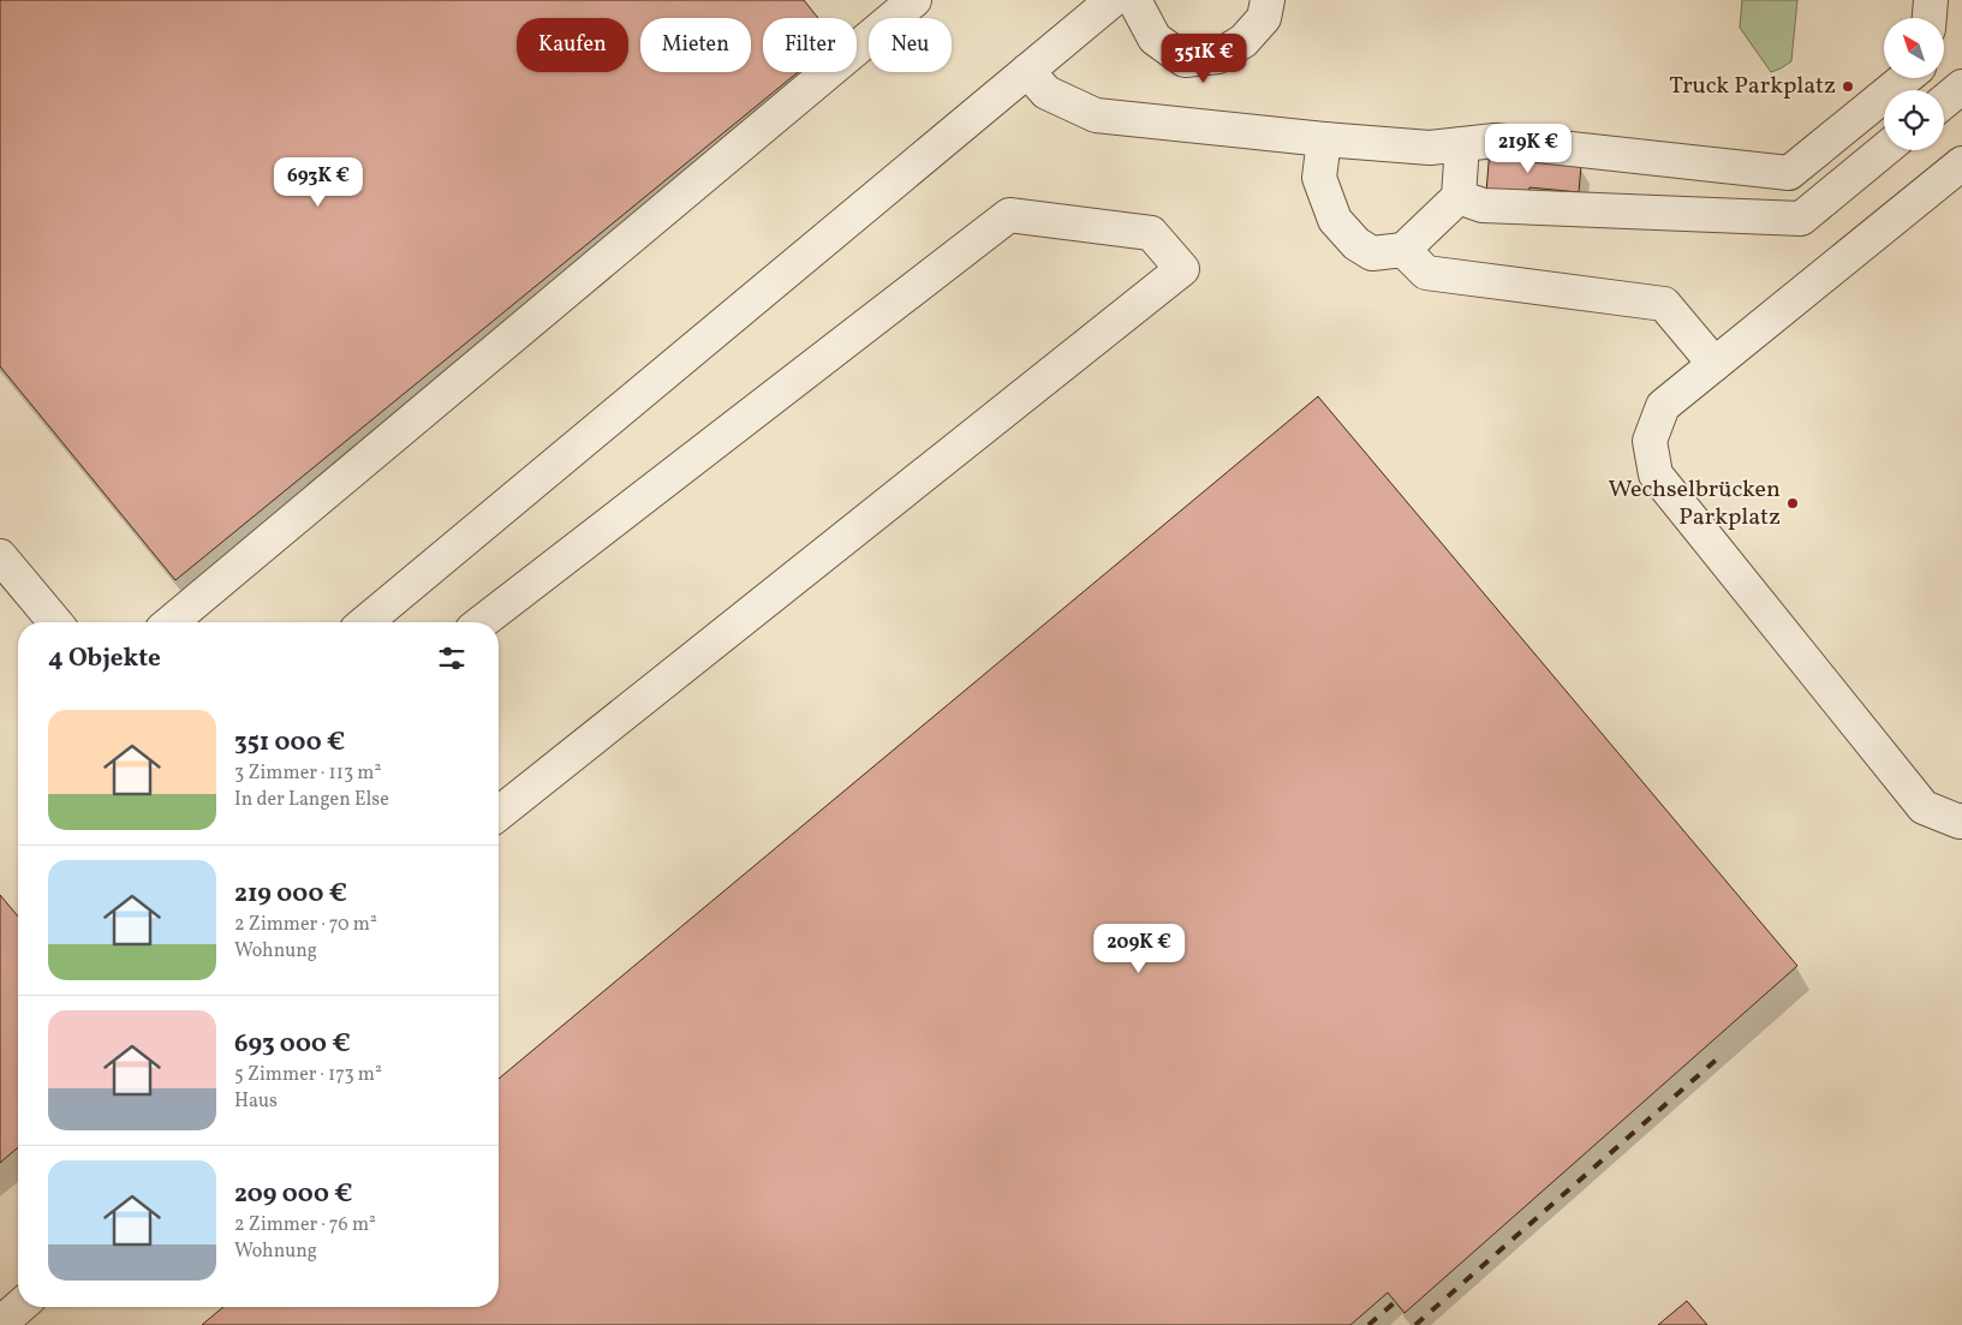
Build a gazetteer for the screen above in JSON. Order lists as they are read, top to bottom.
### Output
{
  "places": ["Truck Parkplatz", "Wechselbrücken Parkplatz"],
  "north": "top left",
  "page": {
    "chip": [
      "Kaufen",
      "Mieten",
      "Filter",
      "Neu"
    ],
    "price": [
      "351K €",
      "219K €",
      "693K €",
      "209K €"
    ],
    "heading": "4 Objekte",
    "list": [
      {
        "name": "351 000 €",
        "note": "3 Zimmer · 113 m² · In der Langen Else"
      },
      {
        "name": "219 000 €",
        "note": "2 Zimmer · 70 m² · Wohnung"
      },
      {
        "name": "693 000 €",
        "note": "5 Zimmer · 173 m² · Haus"
      },
      {
        "name": "209 000 €",
        "note": "2 Zimmer · 76 m² · Wohnung"
      }
    ]
  }
}
